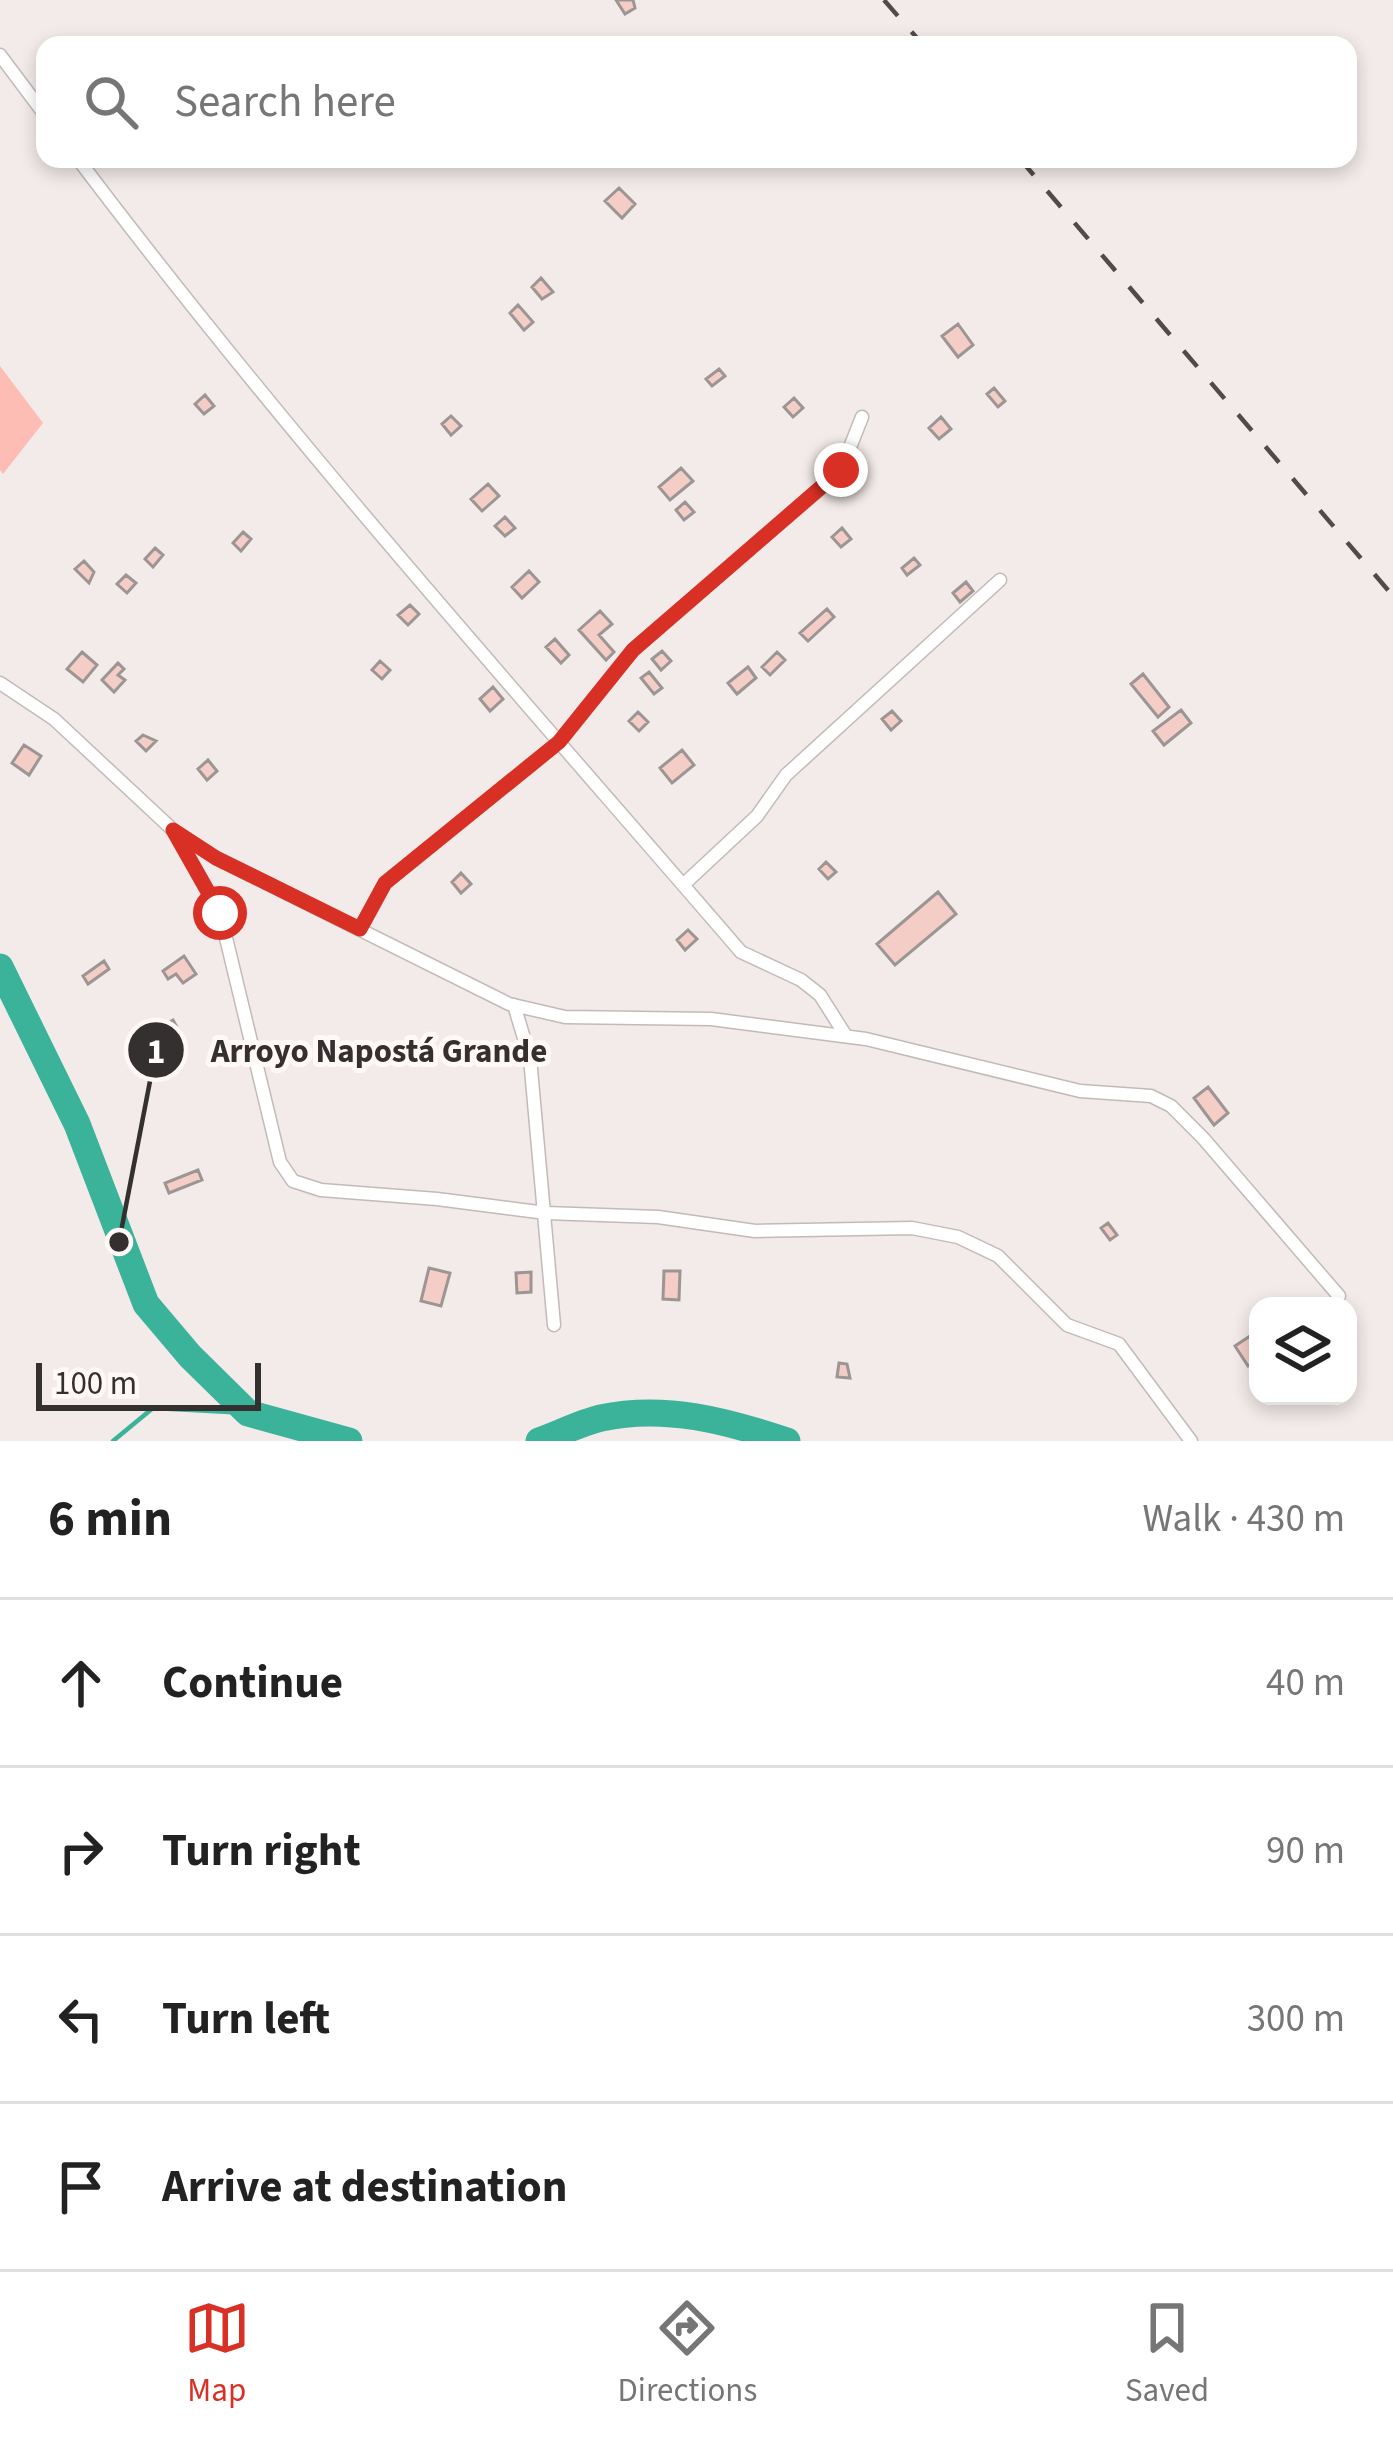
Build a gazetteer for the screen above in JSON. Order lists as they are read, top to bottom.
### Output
{
  "places": ["Arroyo Napostá Grande"],
  "scale_bar": "100 m",
  "page": {
    "search": "Search here",
    "scale": "100 m",
    "heading": ["6 min", "Walk · 430 m"],
    "list": [
      ["Continue", "40 m"],
      ["Turn right", "90 m"],
      ["Turn left", "300 m"],
      "Arrive at destination"
    ],
    "nav": ["Map", "Directions", "Saved"]
  }
}
